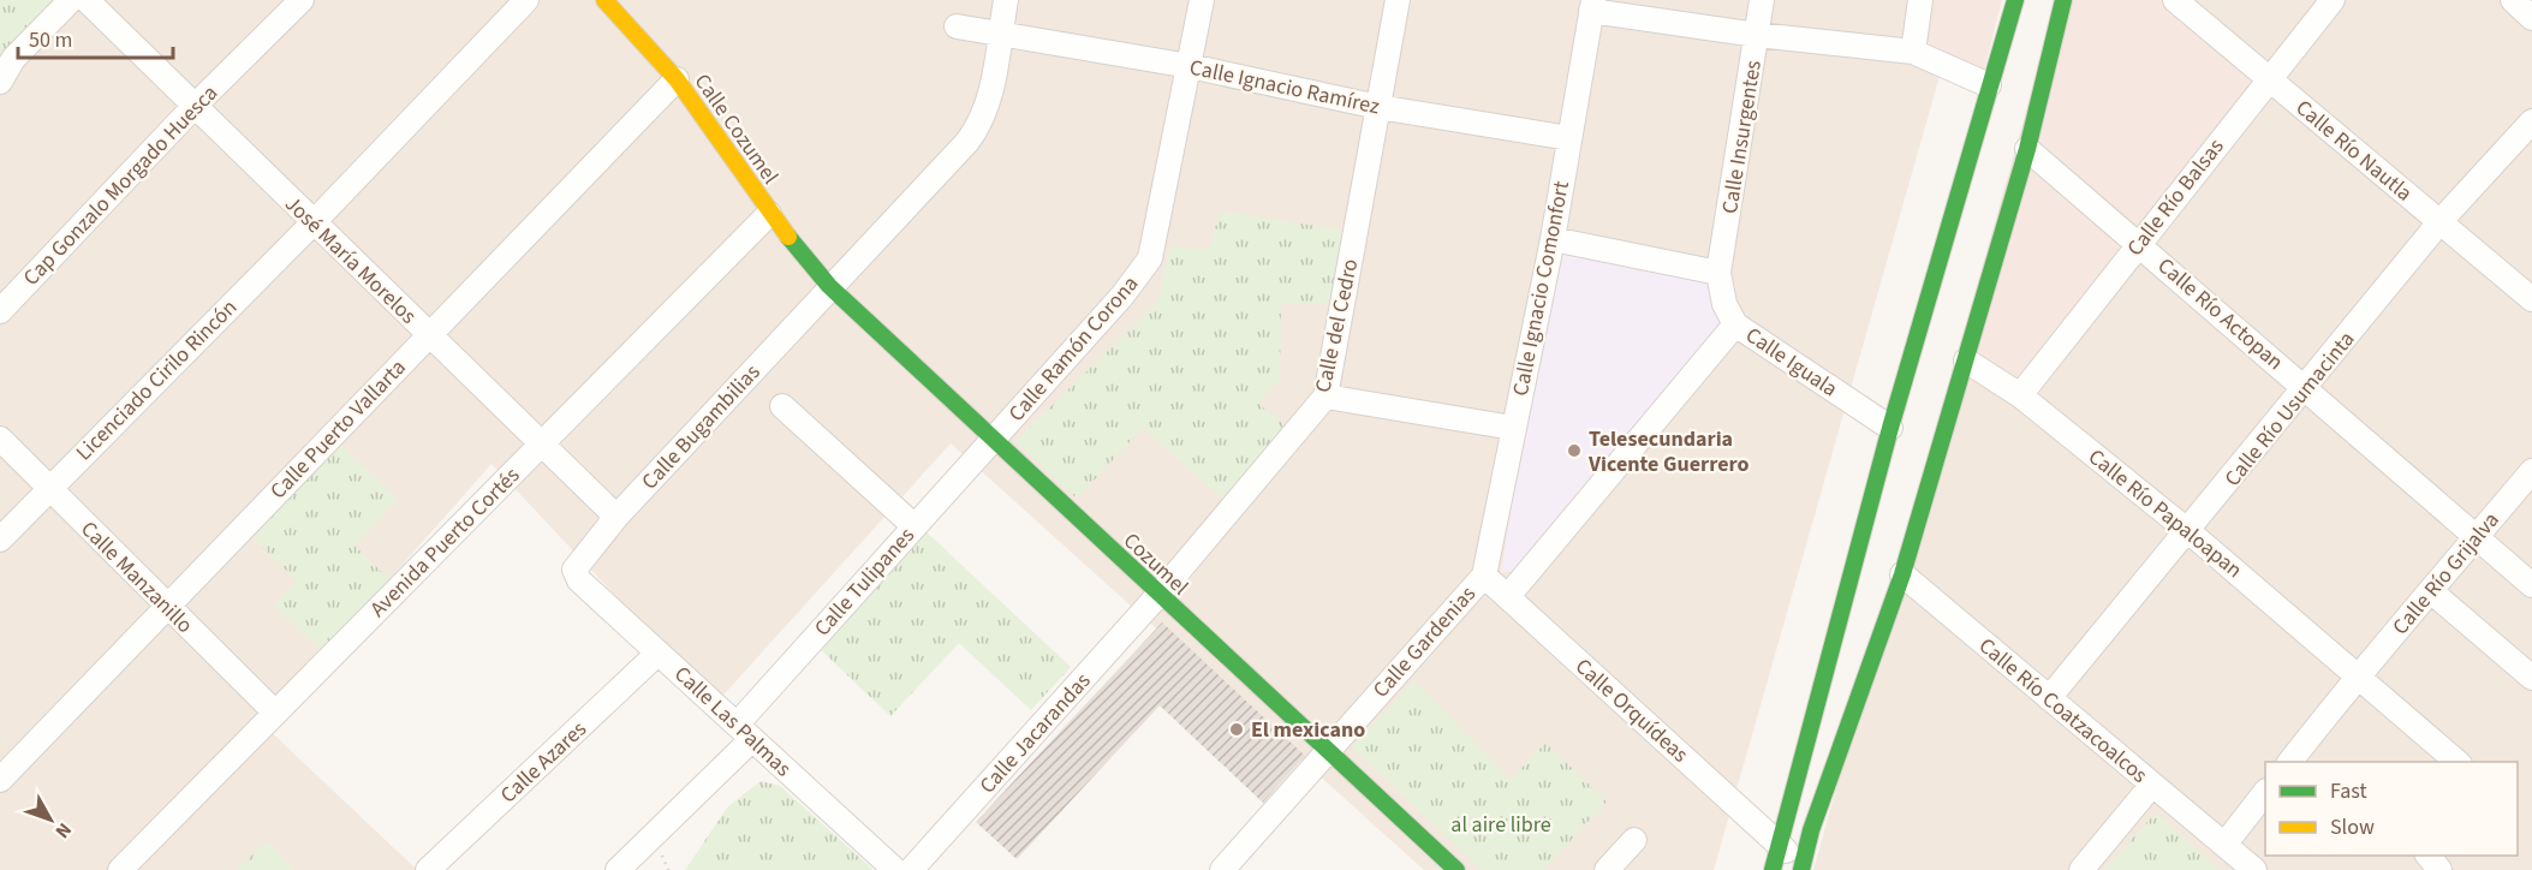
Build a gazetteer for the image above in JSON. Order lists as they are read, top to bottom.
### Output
{
  "streets": {
    "main road": ["Calle Cozumel", "Cozumel"],
    "street": [
      "Calle Ignacio Ramírez",
      "Calle Insurgentes",
      "Calle Río Nautla",
      "Cap Gonzalo Morgado Huesca",
      "Calle Río Balsas",
      "José María Morelos",
      "Calle Ignacio Comonfort",
      "Calle Río Actopan",
      "Calle del Cedro",
      "Calle Ramón Corona",
      "Calle Iguala",
      "Licenciado Cirilo Rincón",
      "Calle Río Usumacinta",
      "Calle Bugambilias",
      "Calle Puerto Vallarta",
      "Calle Río Papaloapan",
      "Avenida Puerto Cortés",
      "Calle Río Grijalva",
      "Calle Manzanillo",
      "Calle Tulipanes",
      "Calle Gardenias",
      "Calle Orquídeas",
      "Calle Río Coatzacoalcos",
      "Calle Las Palmas",
      "Calle Jacarandas",
      "Calle Azares"
    ]
  },
  "crossings": [
    ["Calle Ignacio Ramírez", "Calle Ignacio Comonfort"],
    ["Calle Ignacio Ramírez", "Calle del Cedro"],
    ["Calle Ignacio Ramírez", "Calle Ramón Corona"],
    ["Calle Ignacio Ramírez", "Calle Bugambilias"],
    ["Calle Cozumel", "Calle Bugambilias"],
    ["Calle Cozumel", "Calle Puerto Vallarta"],
    ["Calle Cozumel", "Avenida Puerto Cortés"],
    ["Calle Cozumel", "Cozumel"],
    ["Calle Insurgentes", "Calle Iguala"],
    ["Calle Río Nautla", "Calle Río Balsas"],
    ["Calle Río Nautla", "Calle Río Usumacinta"],
    ["Cap Gonzalo Morgado Huesca", "José María Morelos"],
    ["Calle Río Balsas", "Calle Río Actopan"],
    ["Calle Río Balsas", "Calle Río Papaloapan"],
    ["José María Morelos", "Licenciado Cirilo Rincón"],
    ["José María Morelos", "Calle Bugambilias"],
    ["José María Morelos", "Calle Puerto Vallarta"],
    ["José María Morelos", "Avenida Puerto Cortés"],
    ["Calle Ignacio Comonfort", "Calle Gardenias"],
    ["Calle Ignacio Comonfort", "Calle Orquídeas"],
    ["Calle Río Actopan", "Calle Río Usumacinta"],
    ["Calle Río Actopan", "Calle Río Grijalva"],
    ["Calle del Cedro", "Cozumel"],
    ["Calle del Cedro", "Calle Jacarandas"],
    ["Calle Ramón Corona", "Cozumel"],
    ["Calle Ramón Corona", "Calle Tulipanes"],
    ["Calle Iguala", "Calle Gardenias"],
    ["Licenciado Cirilo Rincón", "Calle Manzanillo"],
    ["Calle Río Usumacinta", "Calle Río Papaloapan"],
    ["Calle Río Usumacinta", "Calle Río Coatzacoalcos"],
    ["Calle Bugambilias", "Cozumel"],
    ["Calle Bugambilias", "Calle Las Palmas"],
    ["Calle Puerto Vallarta", "Calle Manzanillo"],
    ["Calle Río Papaloapan", "Calle Río Grijalva"],
    ["Avenida Puerto Cortés", "Calle Manzanillo"],
    ["Cozumel", "Calle Tulipanes"],
    ["Cozumel", "Calle Gardenias"],
    ["Cozumel", "Calle Jacarandas"],
    ["Calle Tulipanes", "Calle Las Palmas"],
    ["Calle Gardenias", "Calle Orquídeas"],
    ["Calle Las Palmas", "Calle Azares"]
  ],
  "parks": ["al aire libre"],
  "places": ["Telesecundaria Vicente Guerrero", "El mexicano"],
  "legend": ["Fast", "Slow"],
  "scale_bar": "50 m",
  "north": "bottom right"
}
